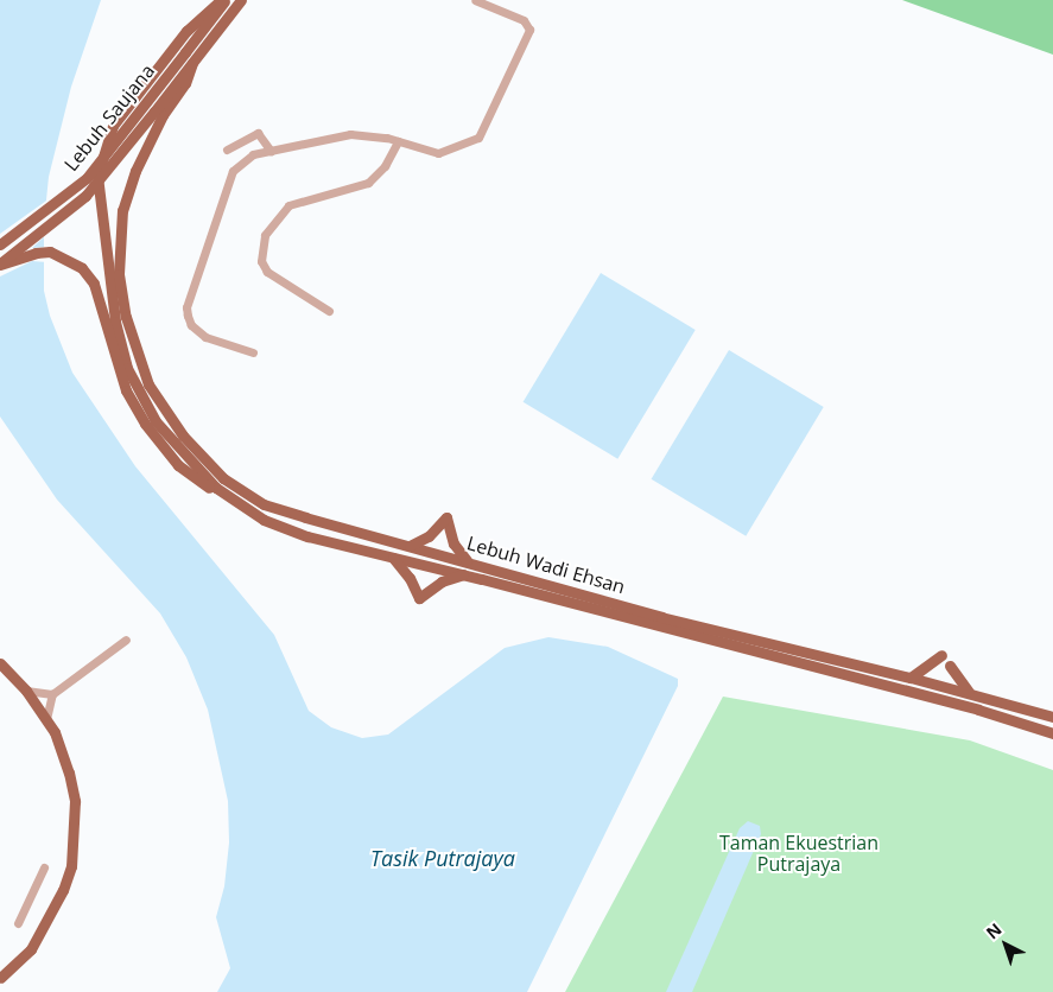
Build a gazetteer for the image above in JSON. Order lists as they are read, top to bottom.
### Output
{
  "streets": {
    "main road": ["Lebuh Saujana", "Lebuh Wadi Ehsan"]
  },
  "crossings": [
    ["Lebuh Saujana", "Lebuh Wadi Ehsan"]
  ],
  "water": ["Tasik Putrajaya"],
  "parks": ["Taman Ekuestrian Putrajaya"],
  "north": "top left"
}
